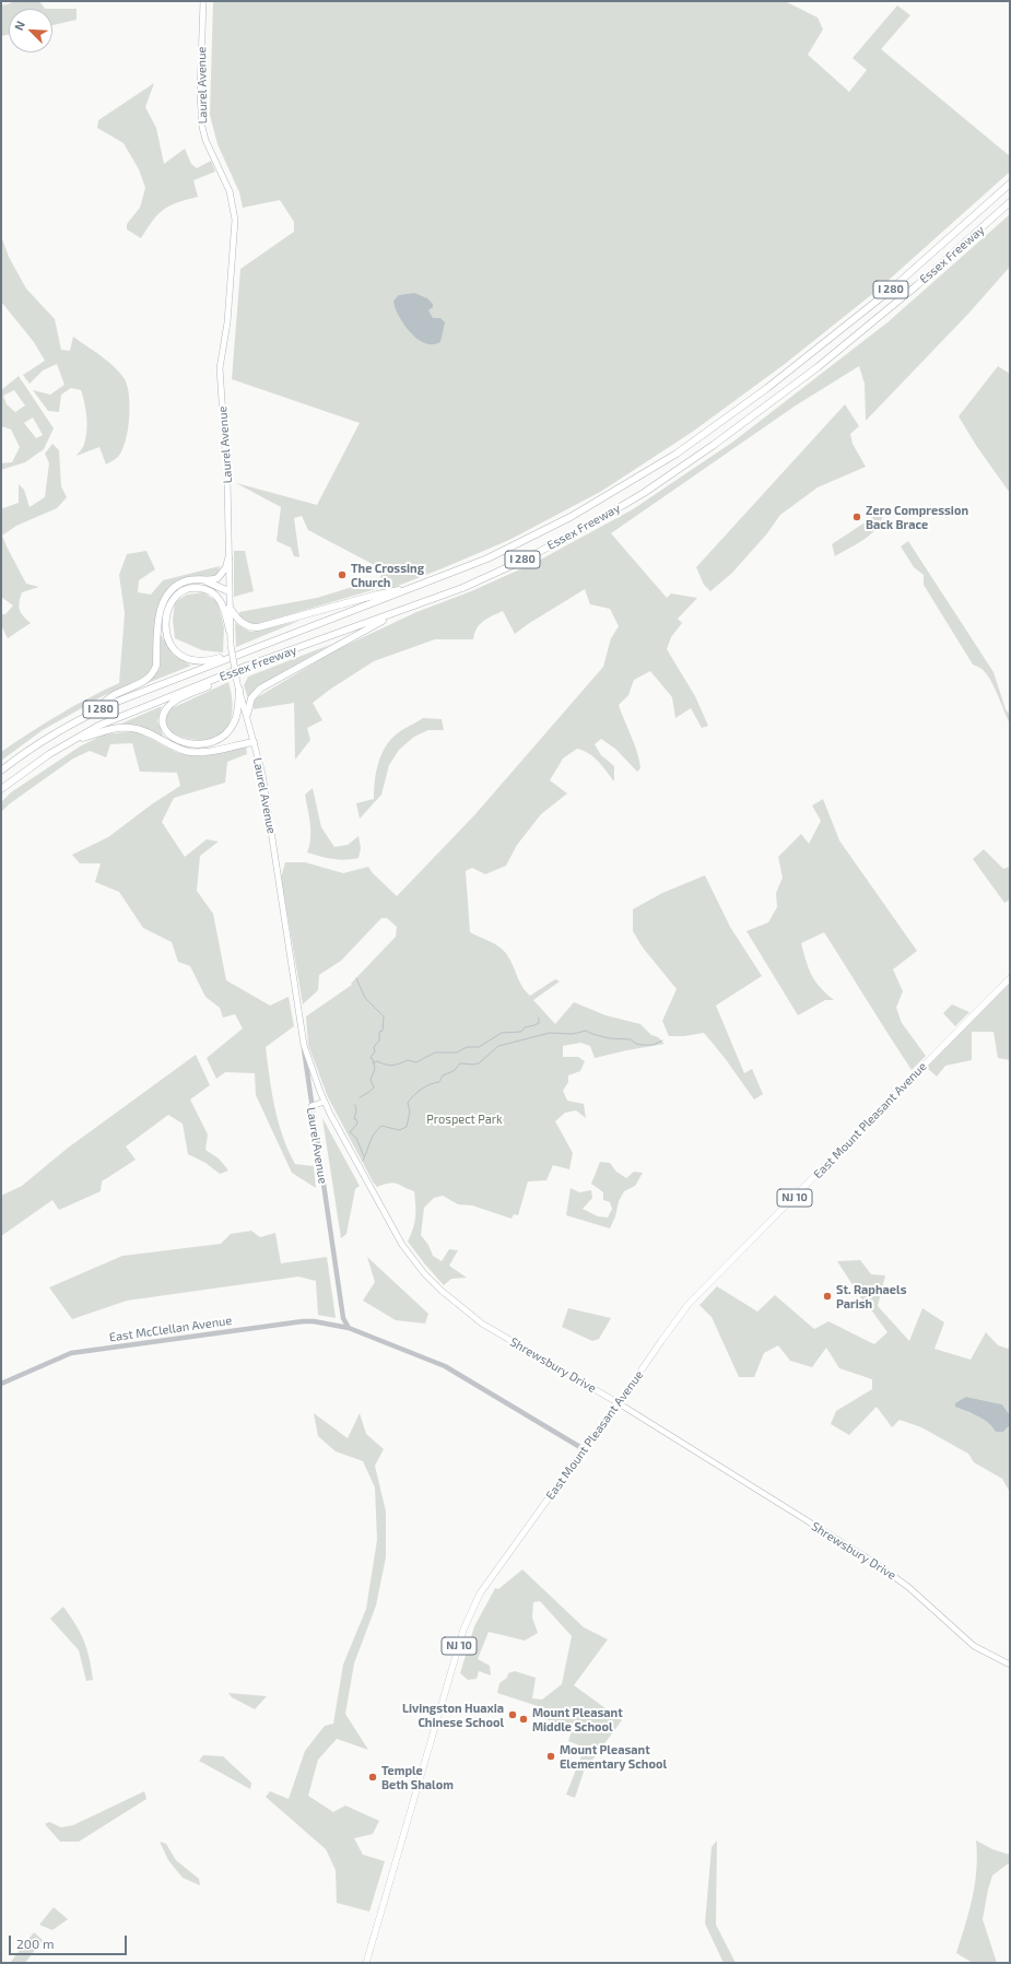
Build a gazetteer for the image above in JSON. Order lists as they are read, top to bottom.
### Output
{
  "streets": {
    "highway": ["Essex Freeway", "I 280"],
    "main road": [
      "Laurel Avenue",
      "East Mount Pleasant Avenue",
      "NJ 10",
      "Shrewsbury Drive"
    ],
    "street": ["East McClellan Avenue"]
  },
  "crossings": [
    ["Laurel Avenue", "East McClellan Avenue"],
    ["Laurel Avenue", "Shrewsbury Drive"],
    ["East Mount Pleasant Avenue", "Shrewsbury Drive"]
  ],
  "parks": ["Prospect Park"],
  "places": [
    "Zero Compression Back Brace",
    "The Crossing Church",
    "St. Raphaels Parish",
    "Livingston Huaxia Chinese School",
    "Mount Pleasant Middle School",
    "Mount Pleasant Elementary School",
    "Temple Beth Shalom"
  ],
  "scale_bar": "200 m",
  "north": "top left"
}
